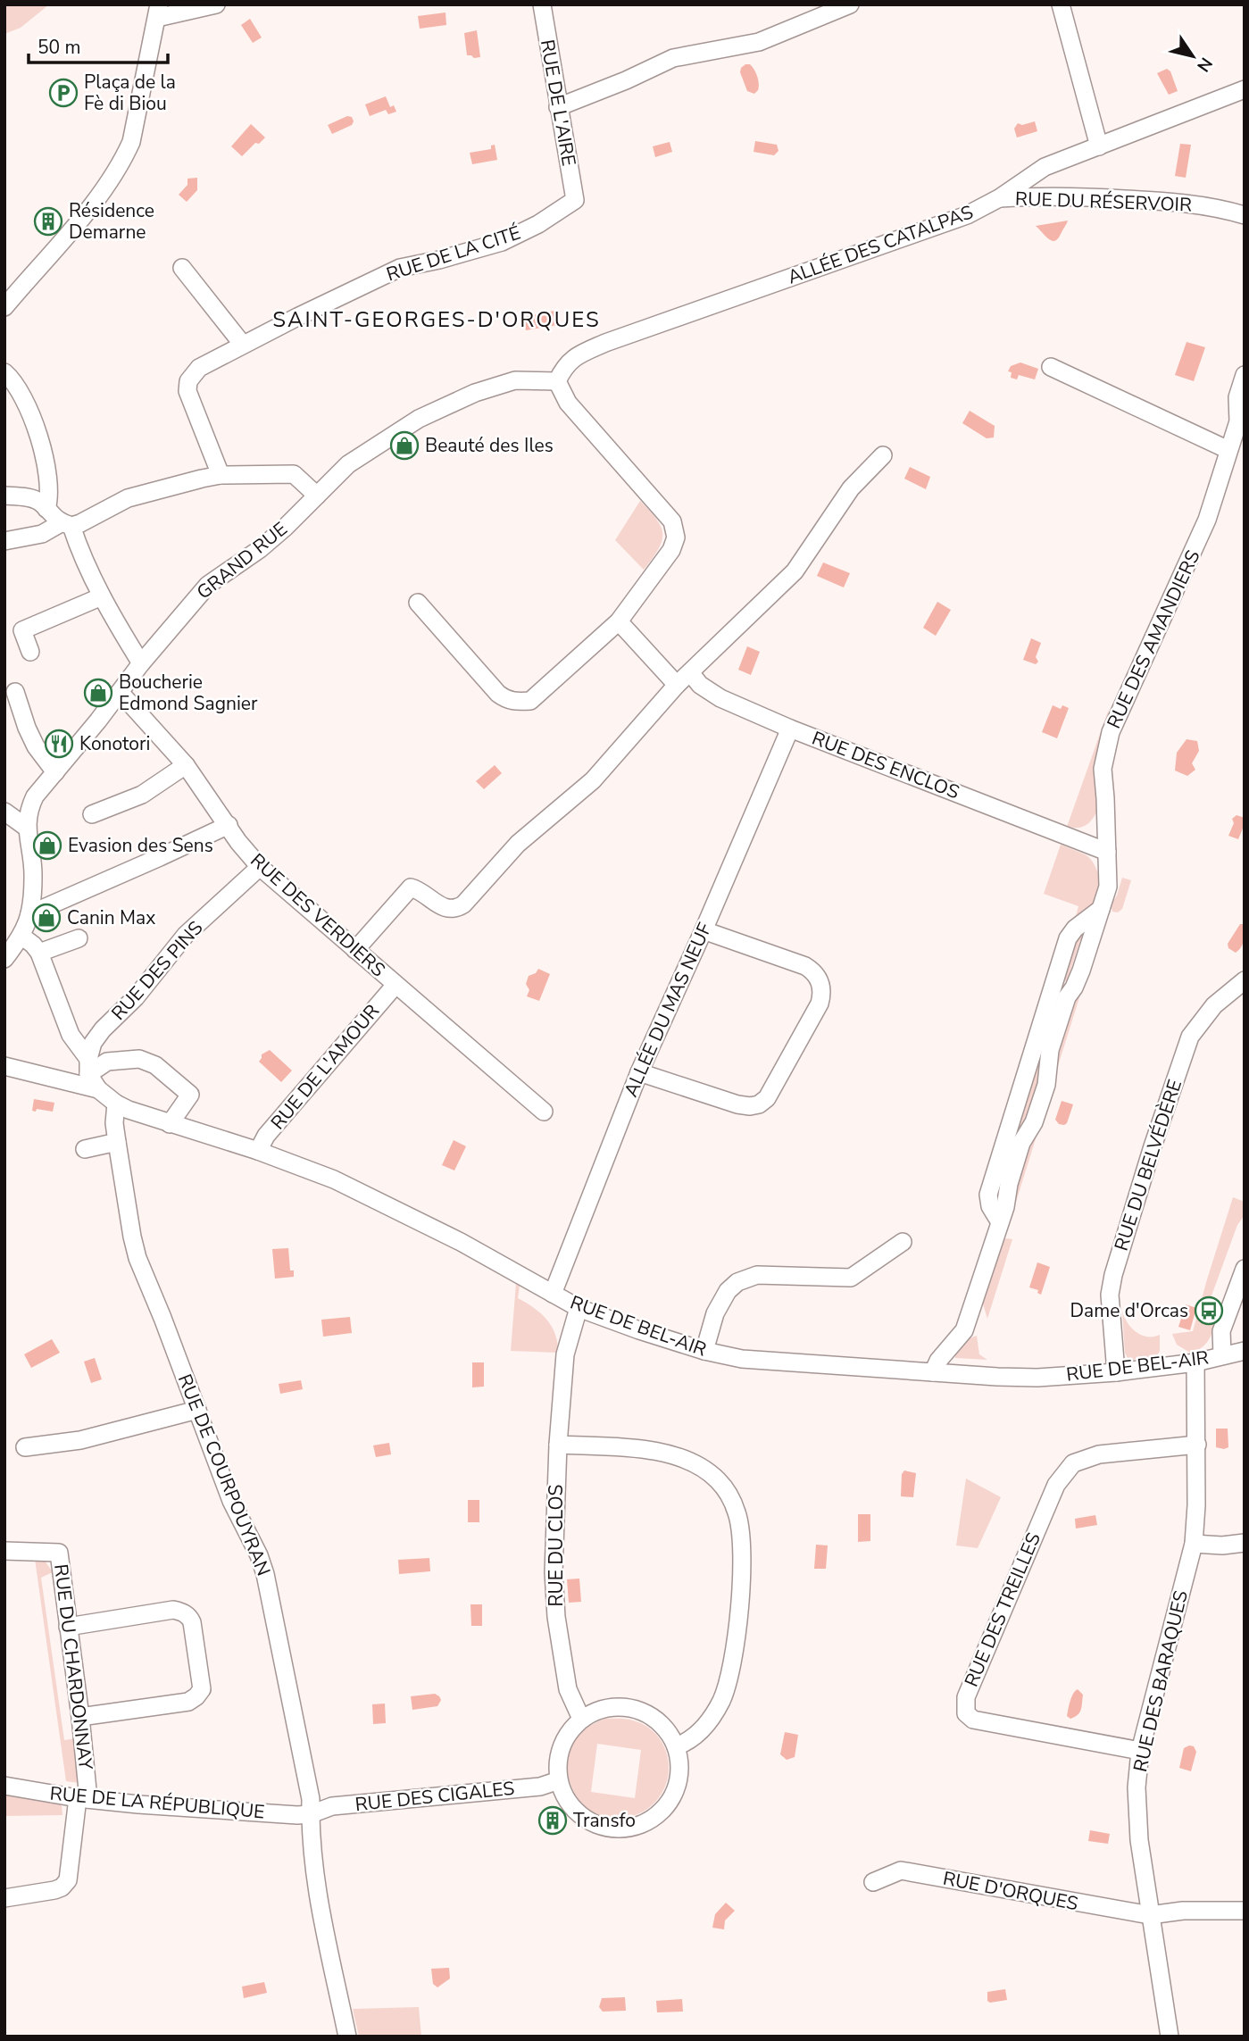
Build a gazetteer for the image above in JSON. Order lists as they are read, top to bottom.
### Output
{
  "streets": {
    "street": [
      "RUE DE L'AIRE",
      "RUE DU RÉSERVOIR",
      "ALLÉE DES CATALPAS",
      "RUE DE LA CITÉ",
      "GRAND RUE",
      "RUE DES AMANDIERS",
      "RUE DES ENCLOS",
      "RUE DES VERDIERS",
      "RUE DES PINS",
      "ALLÉE DU MAS NEUF",
      "RUE DE L'AMOUR",
      "RUE DU BELVÉDÈRE",
      "RUE DE BEL-AIR",
      "RUE DE COURPOUYRAN",
      "RUE DU CLOS",
      "RUE DES TREILLES",
      "RUE DU CHARDONNAY",
      "RUE DES BARAQUES",
      "RUE DES CIGALES",
      "RUE DE LA RÉPUBLIQUE",
      "RUE D'ORQUES"
    ]
  },
  "crossings": [
    ["RUE DE L'AIRE", "RUE DE LA CITÉ"],
    ["RUE DU RÉSERVOIR", "ALLÉE DES CATALPAS"],
    ["ALLÉE DES CATALPAS", "GRAND RUE"],
    ["GRAND RUE", "RUE DES VERDIERS"],
    ["RUE DES AMANDIERS", "RUE DES ENCLOS"],
    ["RUE DES AMANDIERS", "RUE DE BEL-AIR"],
    ["RUE DES ENCLOS", "ALLÉE DU MAS NEUF"],
    ["RUE DES VERDIERS", "RUE DES PINS"],
    ["RUE DES VERDIERS", "RUE DE L'AMOUR"],
    ["ALLÉE DU MAS NEUF", "RUE DE BEL-AIR"],
    ["RUE DE L'AMOUR", "RUE DE BEL-AIR"],
    ["RUE DU BELVÉDÈRE", "RUE DE BEL-AIR"],
    ["RUE DE BEL-AIR", "RUE DE COURPOUYRAN"],
    ["RUE DE BEL-AIR", "RUE DU CLOS"],
    ["RUE DE BEL-AIR", "RUE DES BARAQUES"],
    ["RUE DE COURPOUYRAN", "RUE DES CIGALES"],
    ["RUE DE COURPOUYRAN", "RUE DE LA RÉPUBLIQUE"],
    ["RUE DU CLOS", "RUE DES CIGALES"],
    ["RUE DES TREILLES", "RUE DES BARAQUES"],
    ["RUE DU CHARDONNAY", "RUE DE LA RÉPUBLIQUE"],
    ["RUE DES BARAQUES", "RUE D'ORQUES"],
    ["RUE DES CIGALES", "RUE DE LA RÉPUBLIQUE"]
  ],
  "districts": ["SAINT-GEORGES-D'ORQUES"],
  "places": {
    "parking": ["Plaça de la Fè di Biou"],
    "building": ["Résidence Demarne", "Transfo"],
    "shop": [
      "Beauté des Iles",
      "Boucherie Edmond Sagnier",
      "Evasion des Sens",
      "Canin Max"
    ],
    "restaurant": ["Konotori"],
    "bus stop": ["Dame d'Orcas"]
  },
  "scale_bar": "50 m",
  "north": "bottom right"
}
